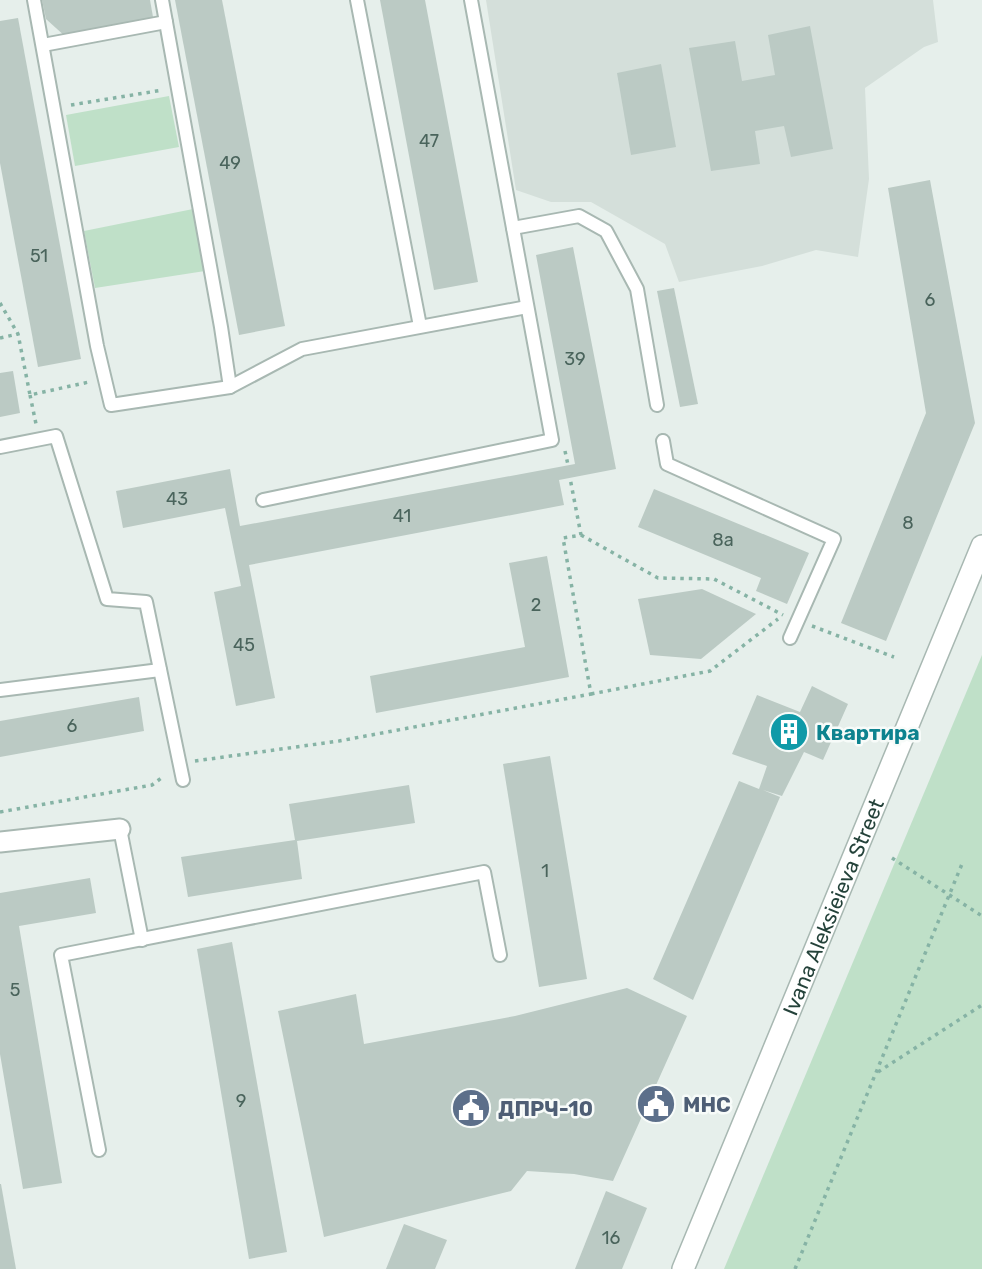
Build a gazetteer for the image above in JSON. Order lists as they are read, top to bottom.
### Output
{
  "streets": {
    "street": ["Ivana Aleksieieva Street"]
  },
  "places": {
    "building": ["Квартира"],
    "public building": ["МНС", "ДПРЧ-10"]
  },
  "house_numbers": [
    "47",
    "49",
    "51",
    "6",
    "39",
    "43",
    "41",
    "8",
    "8а",
    "2",
    "45",
    "6",
    "1",
    "5",
    "9",
    "16"
  ]
}
